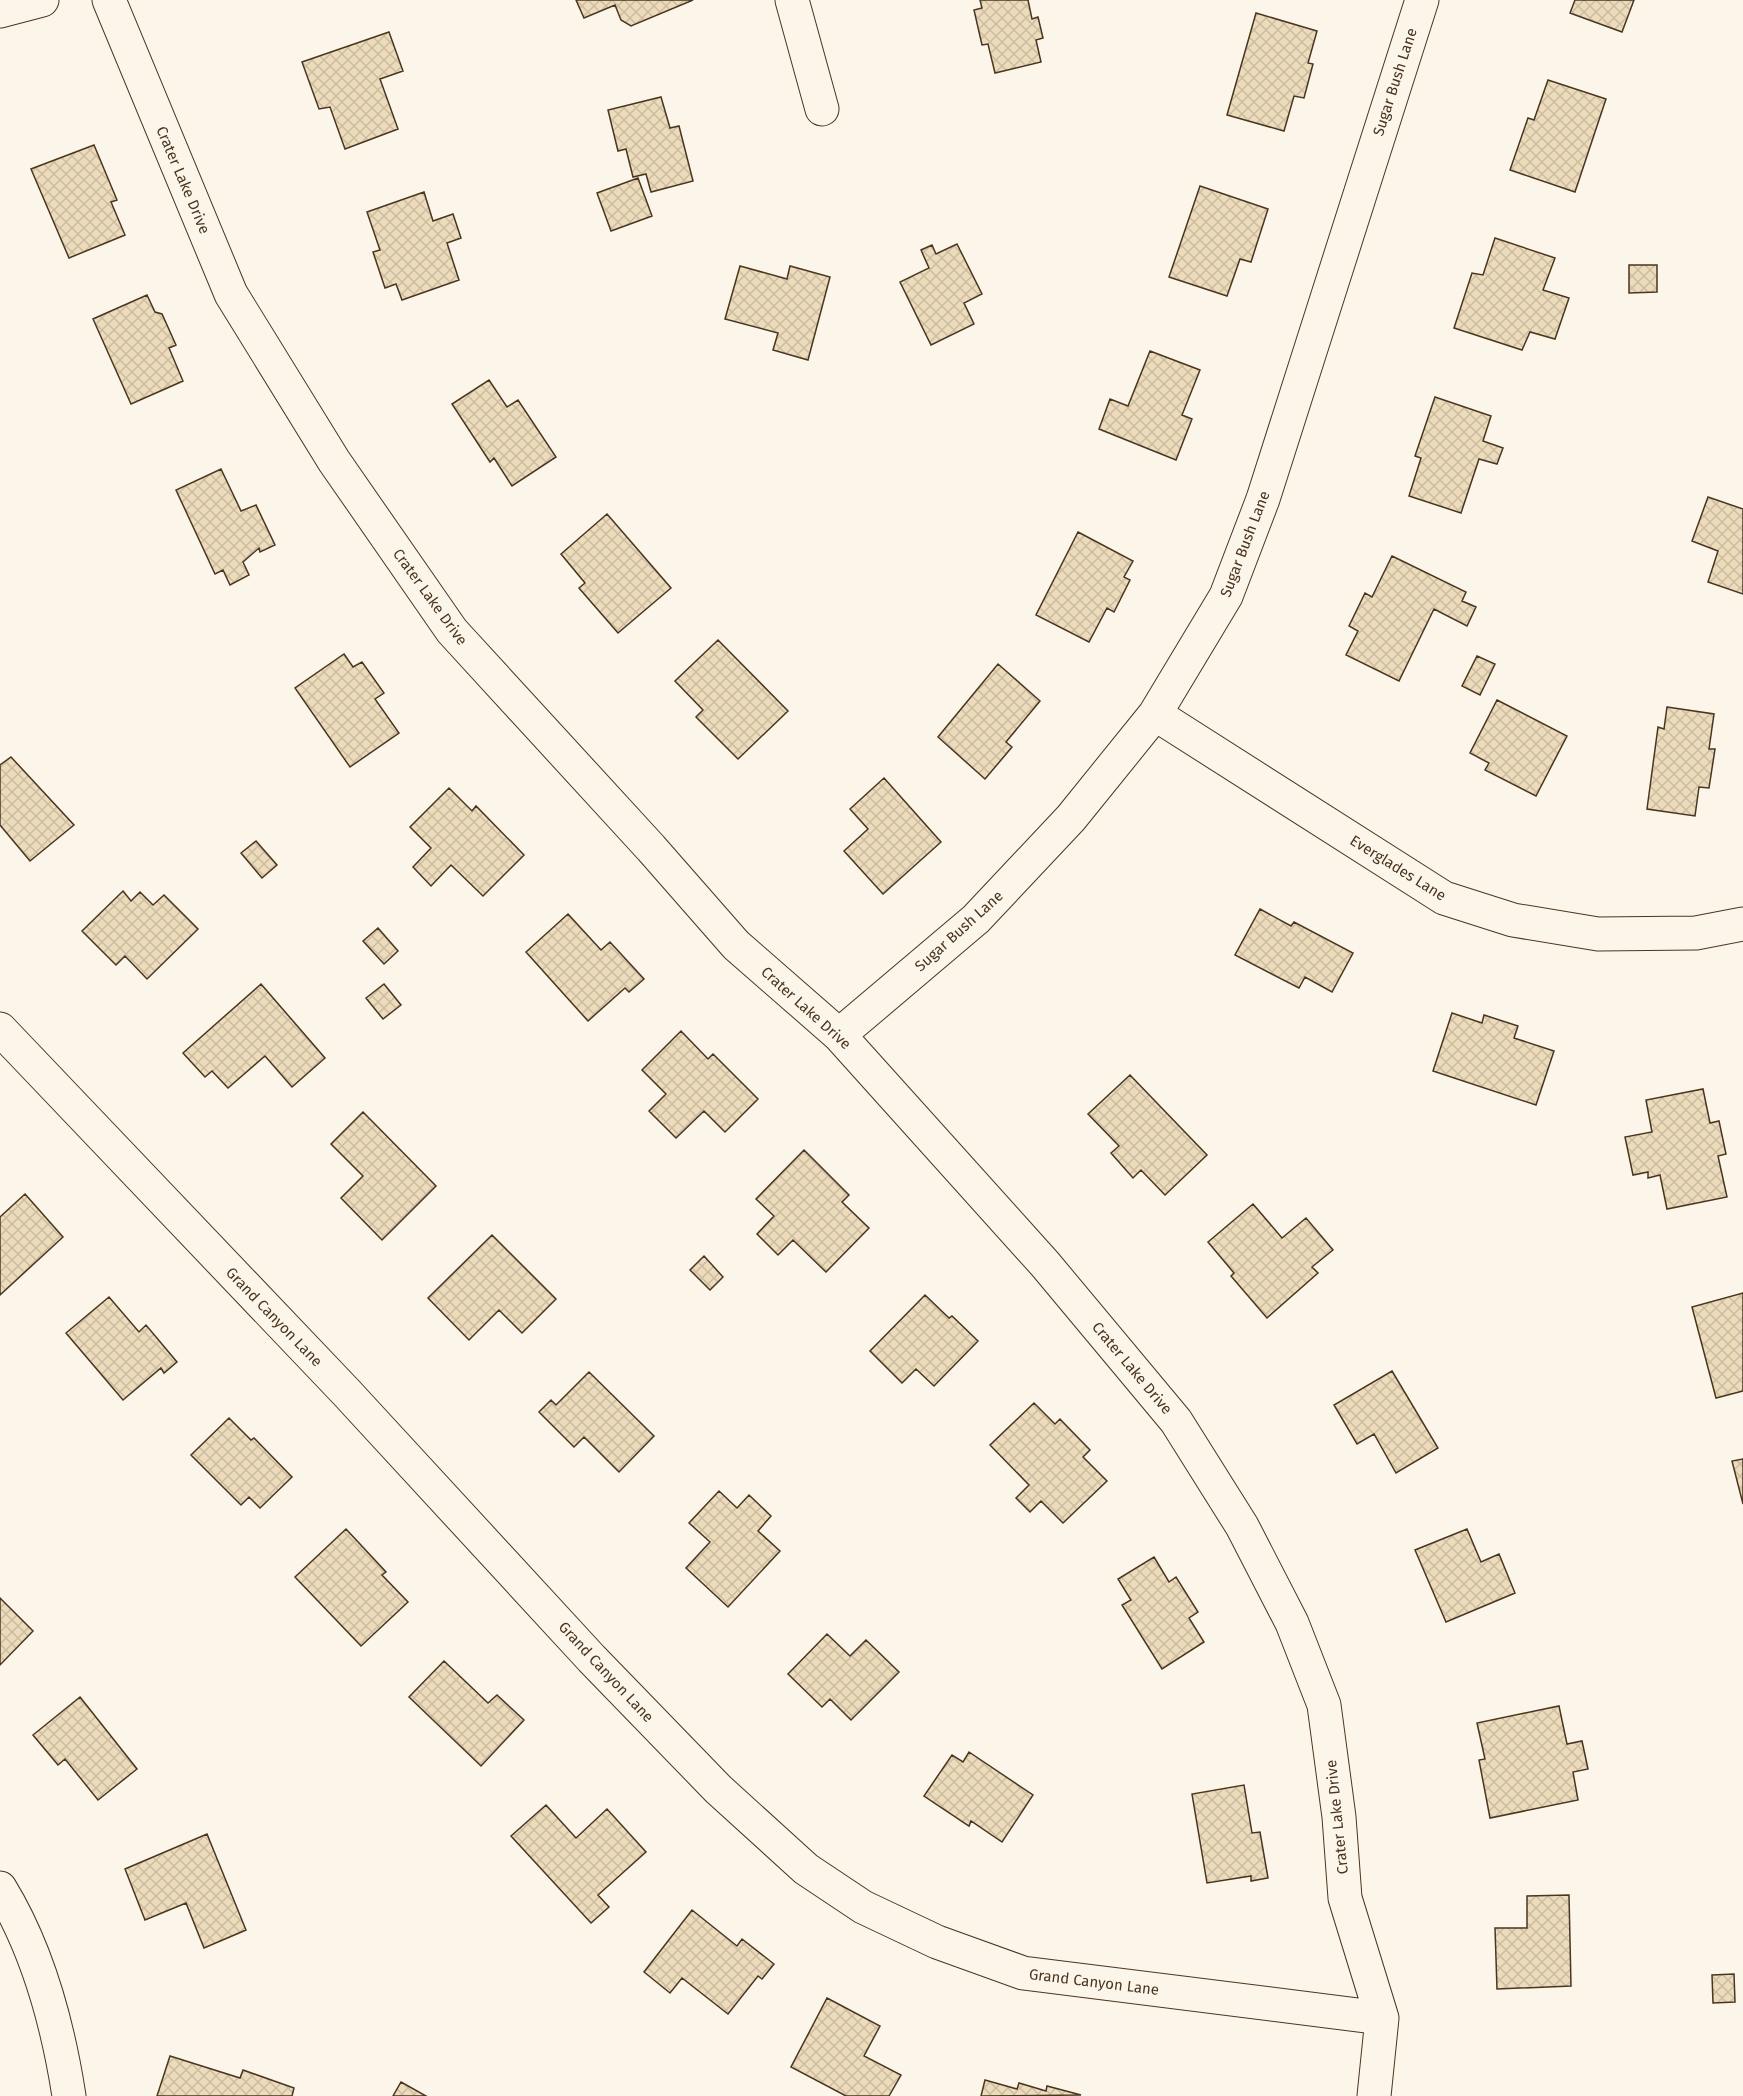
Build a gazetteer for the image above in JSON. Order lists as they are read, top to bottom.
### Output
{
  "streets": {
    "street": [
      "Sugar Bush Lane",
      "Crater Lake Drive",
      "Everglades Lane",
      "Grand Canyon Lane"
    ]
  },
  "crossings": [
    ["Sugar Bush Lane", "Crater Lake Drive"],
    ["Sugar Bush Lane", "Everglades Lane"],
    ["Crater Lake Drive", "Grand Canyon Lane"]
  ]
}
